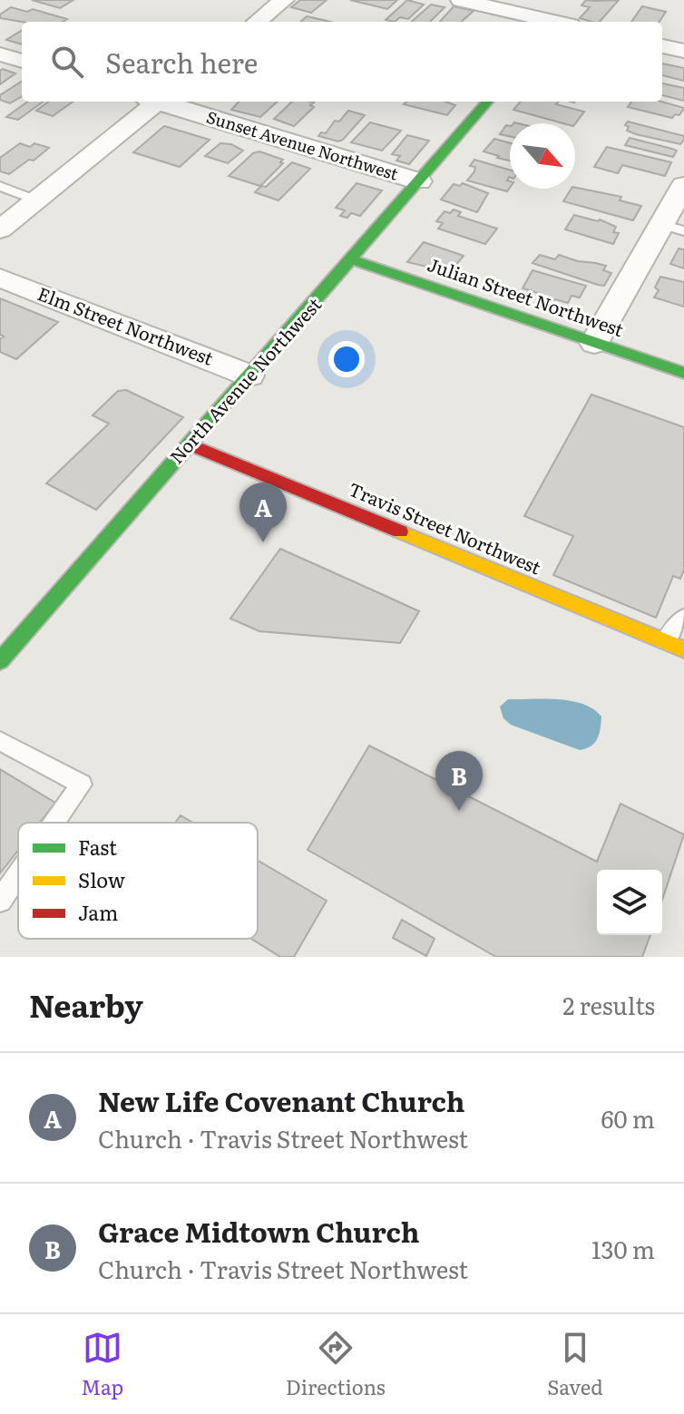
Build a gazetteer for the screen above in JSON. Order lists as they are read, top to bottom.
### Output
{
  "streets": {
    "street": [
      "Sunset Avenue Northwest",
      "Julian Street Northwest",
      "Elm Street Northwest",
      "North Avenue Northwest",
      "Travis Street Northwest"
    ]
  },
  "crossings": [
    ["Sunset Avenue Northwest", "North Avenue Northwest"],
    ["Julian Street Northwest", "North Avenue Northwest"],
    ["Elm Street Northwest", "North Avenue Northwest"],
    ["North Avenue Northwest", "Travis Street Northwest"]
  ],
  "legend": ["Fast", "Slow", "Jam"],
  "north": "bottom right",
  "page": {
    "search": "Search here",
    "pins": ["A", "B"],
    "heading": ["Nearby", "2 results"],
    "list": [
      {
        "mark": "A",
        "name": "New Life Covenant Church",
        "note": "Church · Travis Street Northwest",
        "value": "60 m"
      },
      {
        "mark": "B",
        "name": "Grace Midtown Church",
        "note": "Church · Travis Street Northwest",
        "value": "130 m"
      }
    ],
    "nav": ["Map", "Directions", "Saved"]
  }
}
